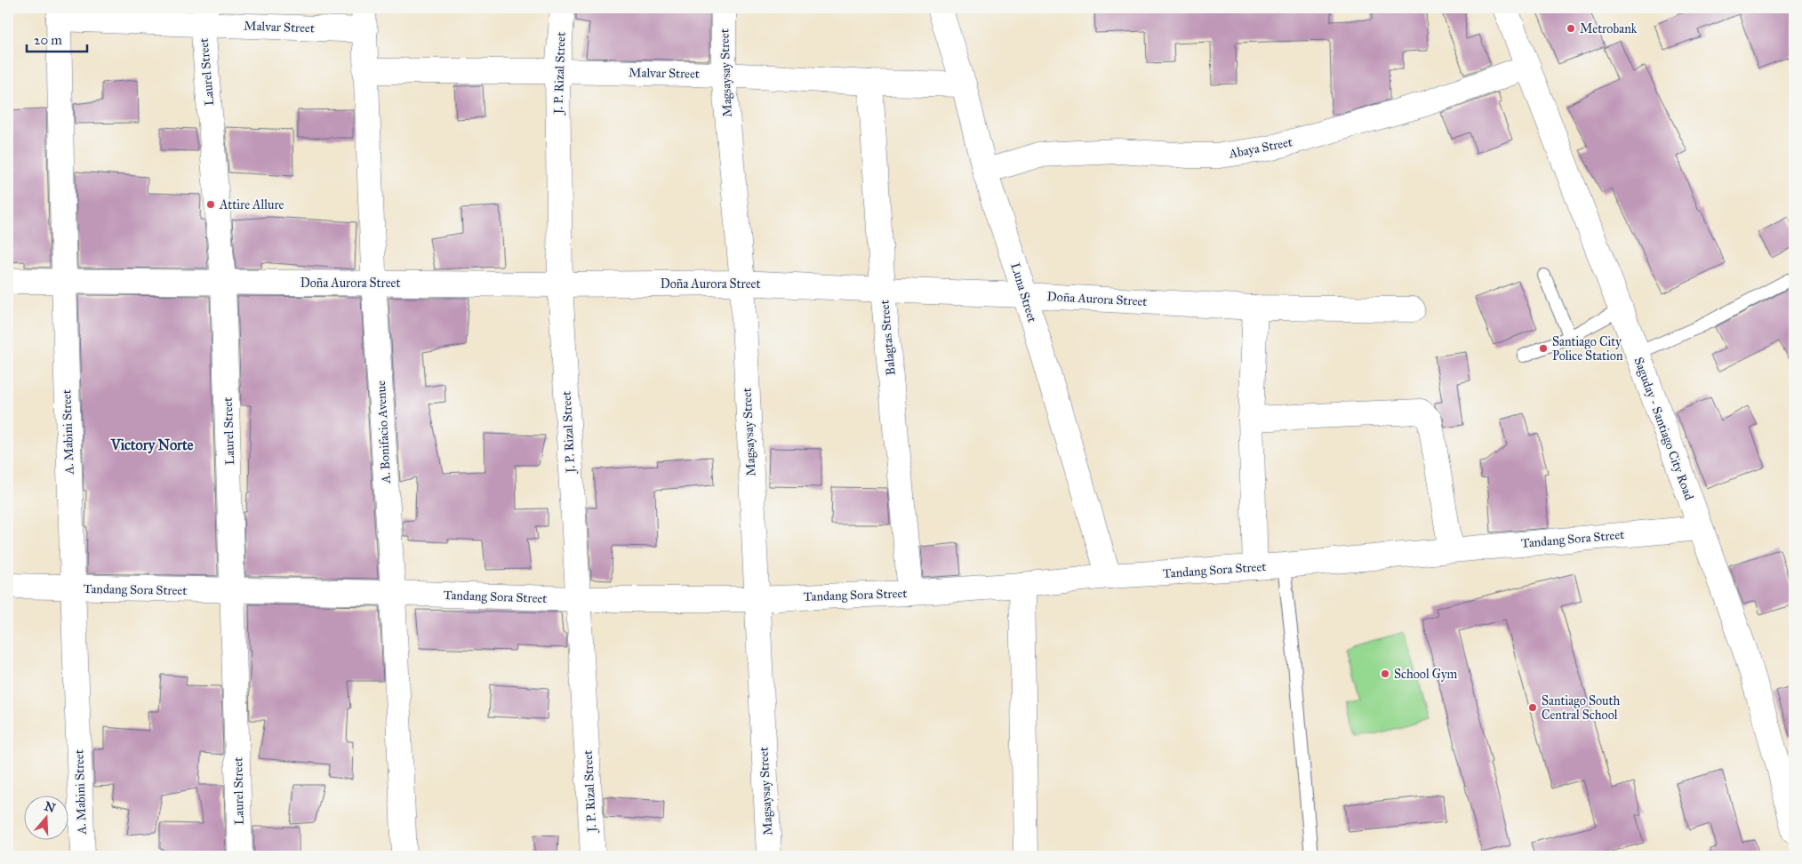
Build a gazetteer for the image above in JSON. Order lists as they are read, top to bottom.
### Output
{
  "streets": {
    "street": [
      "Malvar Street",
      "Laurel Street",
      "J. P. Rizal Street",
      "Magsaysay Street",
      "Abaya Street",
      "Doña Aurora Street",
      "Luna Street",
      "Balagtas Street",
      "Saguday - Santiago City Road",
      "A. Mabini Street",
      "A. Bonifacio Avenue",
      "Tandang Sora Street"
    ]
  },
  "crossings": [
    ["Malvar Street", "Laurel Street"],
    ["Malvar Street", "J. P. Rizal Street"],
    ["Malvar Street", "Magsaysay Street"],
    ["Malvar Street", "Luna Street"],
    ["Malvar Street", "Balagtas Street"],
    ["Malvar Street", "A. Mabini Street"],
    ["Malvar Street", "A. Bonifacio Avenue"],
    ["Laurel Street", "Doña Aurora Street"],
    ["Laurel Street", "Tandang Sora Street"],
    ["J. P. Rizal Street", "Doña Aurora Street"],
    ["J. P. Rizal Street", "Tandang Sora Street"],
    ["Magsaysay Street", "Doña Aurora Street"],
    ["Magsaysay Street", "Tandang Sora Street"],
    ["Abaya Street", "Luna Street"],
    ["Abaya Street", "Saguday - Santiago City Road"],
    ["Doña Aurora Street", "Luna Street"],
    ["Doña Aurora Street", "Balagtas Street"],
    ["Doña Aurora Street", "A. Mabini Street"],
    ["Doña Aurora Street", "A. Bonifacio Avenue"],
    ["Luna Street", "Tandang Sora Street"],
    ["Balagtas Street", "Tandang Sora Street"],
    ["Saguday - Santiago City Road", "Tandang Sora Street"],
    ["A. Mabini Street", "Tandang Sora Street"],
    ["A. Bonifacio Avenue", "Tandang Sora Street"]
  ],
  "districts": ["Victory Norte"],
  "places": [
    "Metrobank",
    "Attire Allure",
    "Santiago City Police Station",
    "School Gym",
    "Santiago South Central School"
  ],
  "scale_bar": "20 m",
  "north": "top"
}
